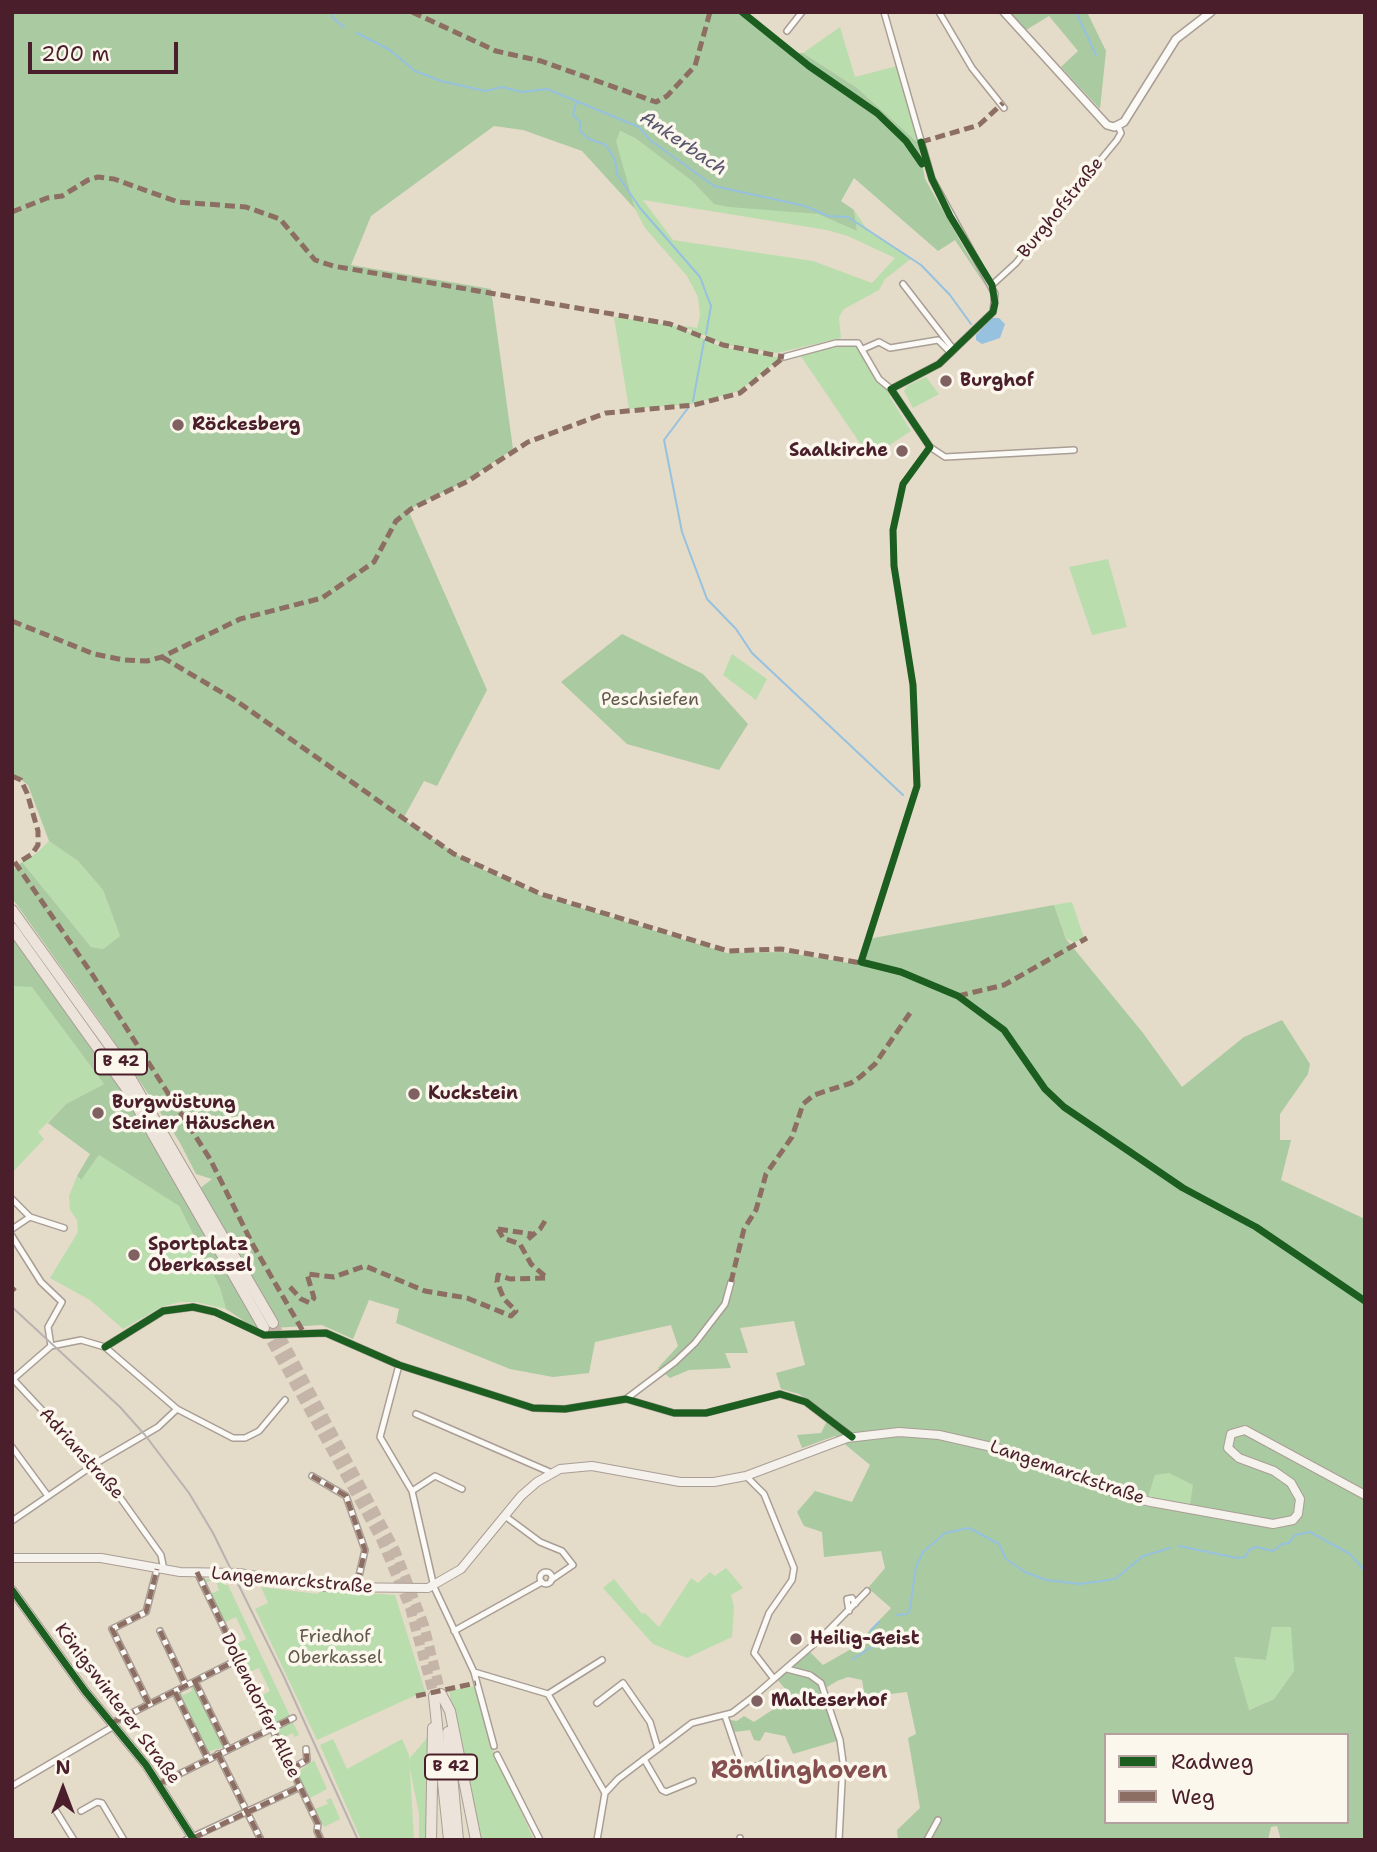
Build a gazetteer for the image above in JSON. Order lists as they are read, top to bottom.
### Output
{
  "streets": {
    "highway": ["B 42"],
    "main road": ["Langemarckstraße", "Königswinterer Straße"],
    "street": ["Burghofstraße", "Adrianstraße", "Dollendorfer Allee"]
  },
  "crossings": [
    ["Adrianstraße", "Langemarckstraße"],
    ["Langemarckstraße", "Dollendorfer Allee"]
  ],
  "districts": ["Römlinghoven"],
  "water": ["Ankerbach"],
  "parks": ["Peschsiefen", "Friedhof Oberkassel"],
  "places": [
    "Burghof",
    "Röckesberg",
    "Saalkirche",
    "Kuckstein",
    "Burgwüstung Steiner Häuschen",
    "Sportplatz Oberkassel",
    "Heilig-Geist",
    "Malteserhof"
  ],
  "legend": ["Radweg", "Weg"],
  "scale_bar": "200 m",
  "north": "top"
}
